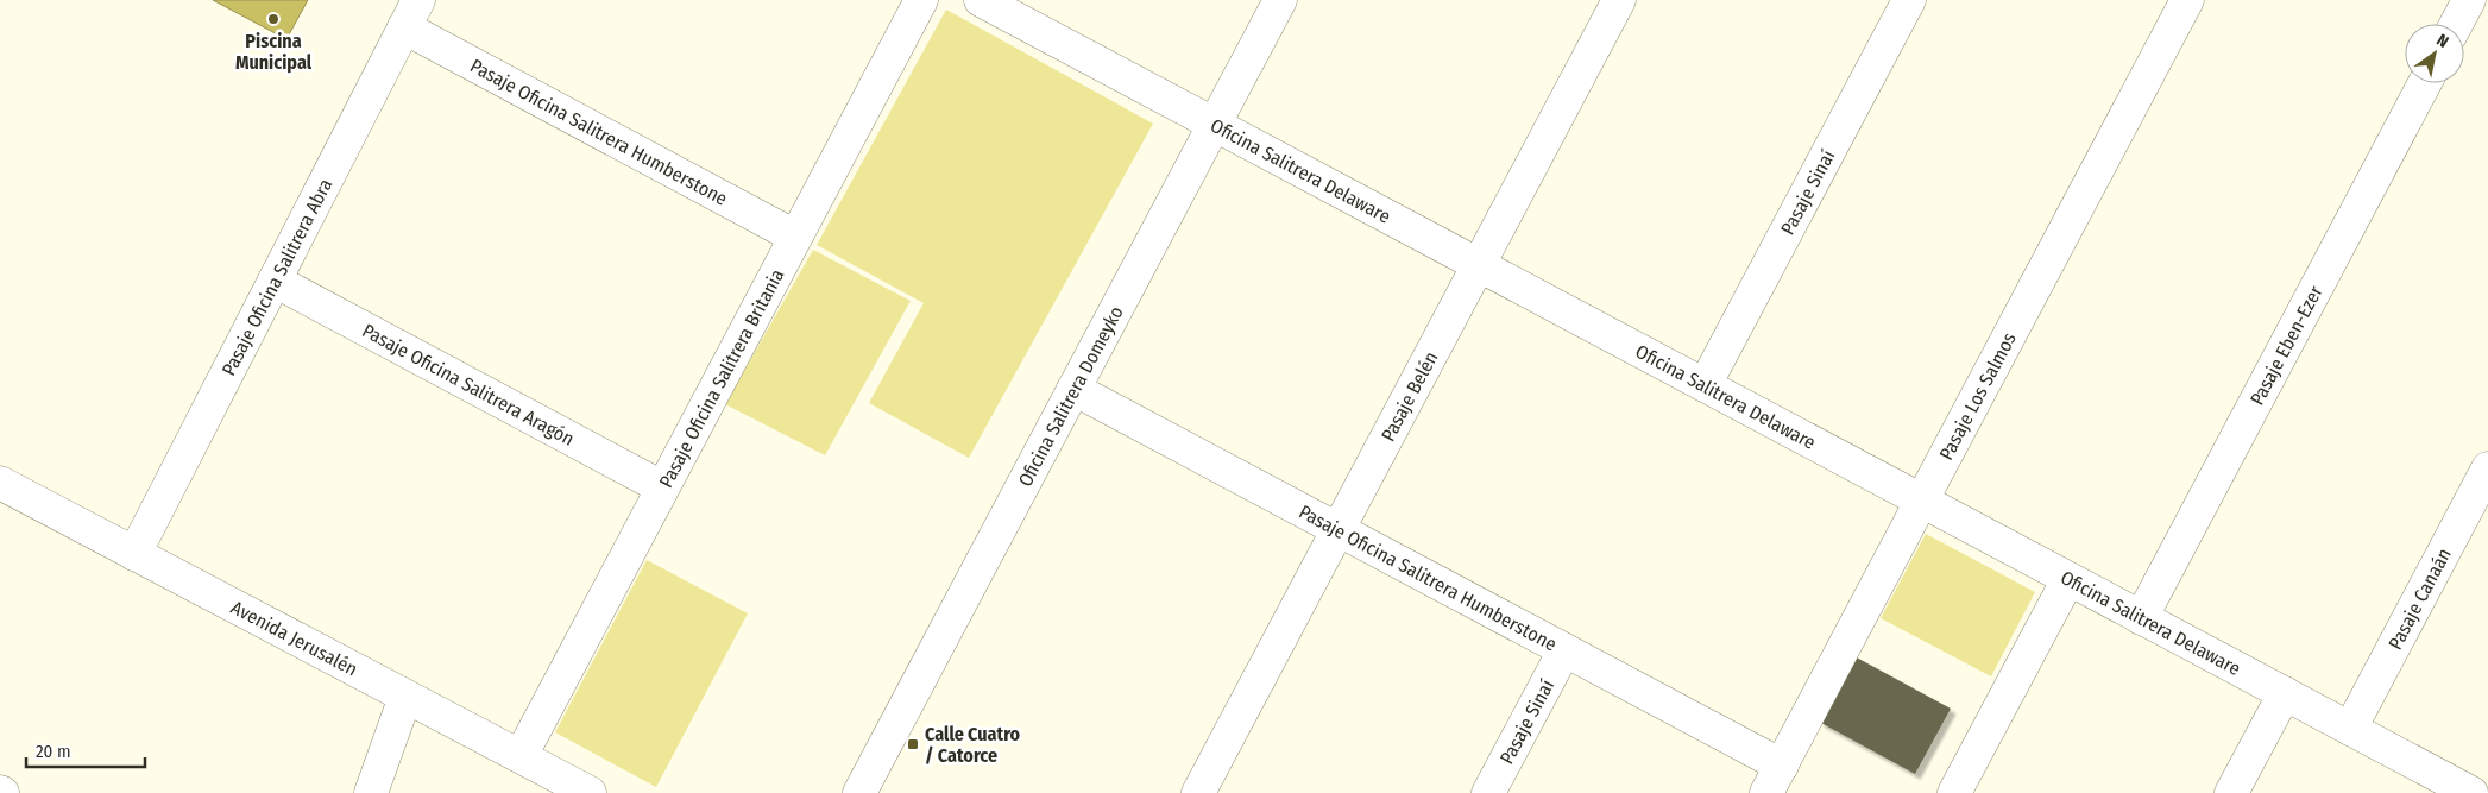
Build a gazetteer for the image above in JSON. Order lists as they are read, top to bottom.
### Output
{
  "streets": {
    "street": [
      "Pasaje Oficina Salitrera Humberstone",
      "Oficina Salitrera Delaware",
      "Pasaje Sinaí",
      "Pasaje Oficina Salitrera Abra",
      "Pasaje Eben-Ezer",
      "Pasaje Oficina Salitrera Britania",
      "Pasaje Oficina Salitrera Aragón",
      "Oficina Salitrera Domeyko",
      "Pasaje Los Salmos",
      "Pasaje Belén",
      "Pasaje Canaán",
      "Avenida Jerusalén"
    ]
  },
  "crossings": [
    ["Pasaje Oficina Salitrera Humberstone", "Pasaje Sinaí"],
    ["Pasaje Oficina Salitrera Humberstone", "Pasaje Oficina Salitrera Abra"],
    ["Pasaje Oficina Salitrera Humberstone", "Pasaje Oficina Salitrera Britania"],
    ["Pasaje Oficina Salitrera Humberstone", "Oficina Salitrera Domeyko"],
    ["Pasaje Oficina Salitrera Humberstone", "Pasaje Los Salmos"],
    ["Pasaje Oficina Salitrera Humberstone", "Pasaje Belén"],
    ["Oficina Salitrera Delaware", "Pasaje Sinaí"],
    ["Oficina Salitrera Delaware", "Pasaje Eben-Ezer"],
    ["Oficina Salitrera Delaware", "Oficina Salitrera Domeyko"],
    ["Oficina Salitrera Delaware", "Pasaje Los Salmos"],
    ["Oficina Salitrera Delaware", "Pasaje Belén"],
    ["Oficina Salitrera Delaware", "Pasaje Canaán"],
    ["Pasaje Oficina Salitrera Abra", "Pasaje Oficina Salitrera Aragón"],
    ["Pasaje Oficina Salitrera Abra", "Avenida Jerusalén"],
    ["Pasaje Oficina Salitrera Britania", "Pasaje Oficina Salitrera Aragón"],
    ["Pasaje Oficina Salitrera Britania", "Avenida Jerusalén"]
  ],
  "places": {
    "other": ["Piscina Municipal"],
    "transit": ["Calle Cuatro / Catorce"]
  },
  "scale_bar": "20 m",
  "north": "top right"
}
